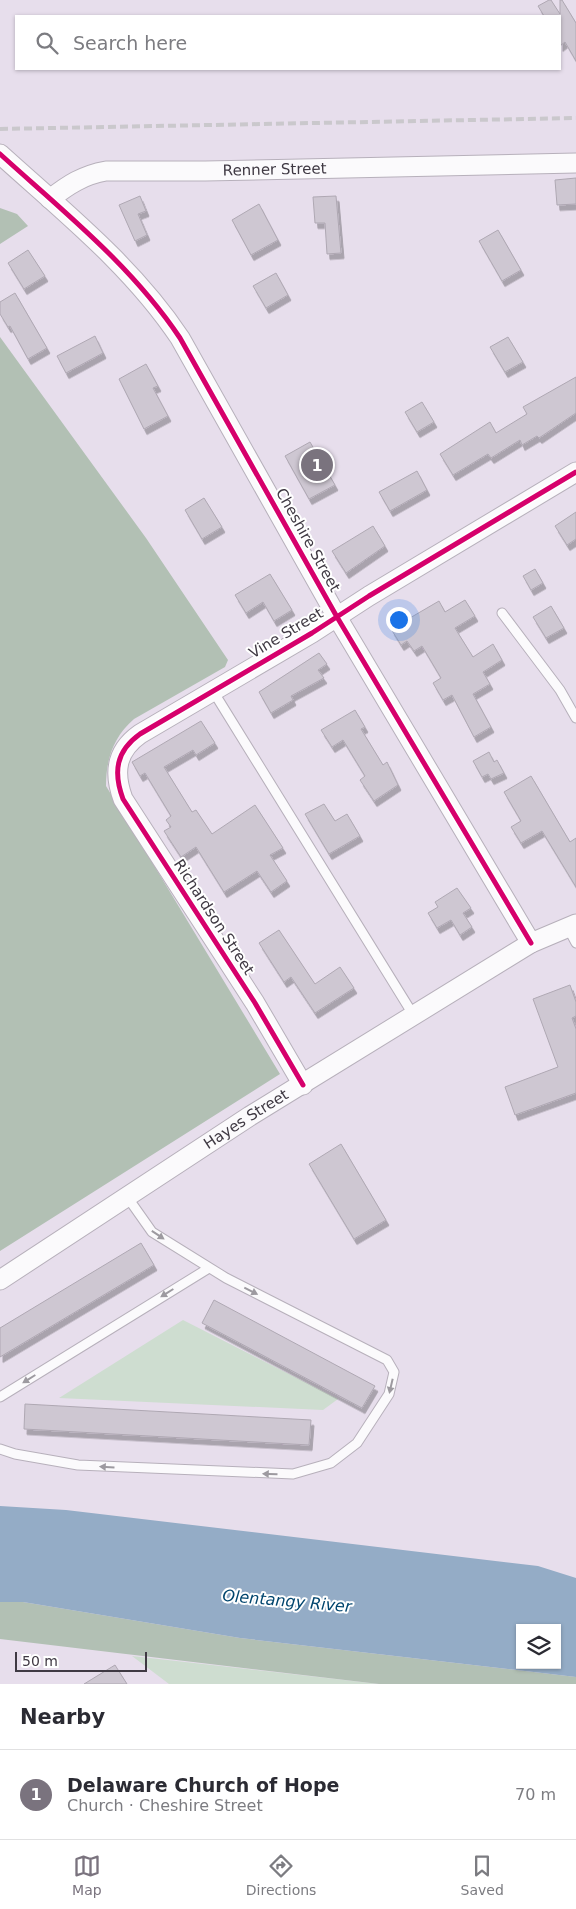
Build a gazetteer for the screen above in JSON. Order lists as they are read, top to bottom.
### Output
{
  "streets": {
    "street": [
      "Renner Street",
      "Cheshire Street",
      "Vine Street",
      "Richardson Street",
      "Hayes Street"
    ]
  },
  "crossings": [
    ["Renner Street", "Cheshire Street"],
    ["Cheshire Street", "Vine Street"],
    ["Cheshire Street", "Hayes Street"],
    ["Vine Street", "Richardson Street"],
    ["Richardson Street", "Hayes Street"]
  ],
  "water": ["Olentangy River"],
  "scale_bar": "50 m",
  "page": {
    "search": "Search here",
    "pins": "1",
    "scale": "50 m",
    "heading": "Nearby",
    "list": [
      {
        "mark": "1",
        "name": "Delaware Church of Hope",
        "note": "Church · Cheshire Street",
        "value": "70 m"
      }
    ],
    "nav": ["Map", "Directions", "Saved"]
  }
}
